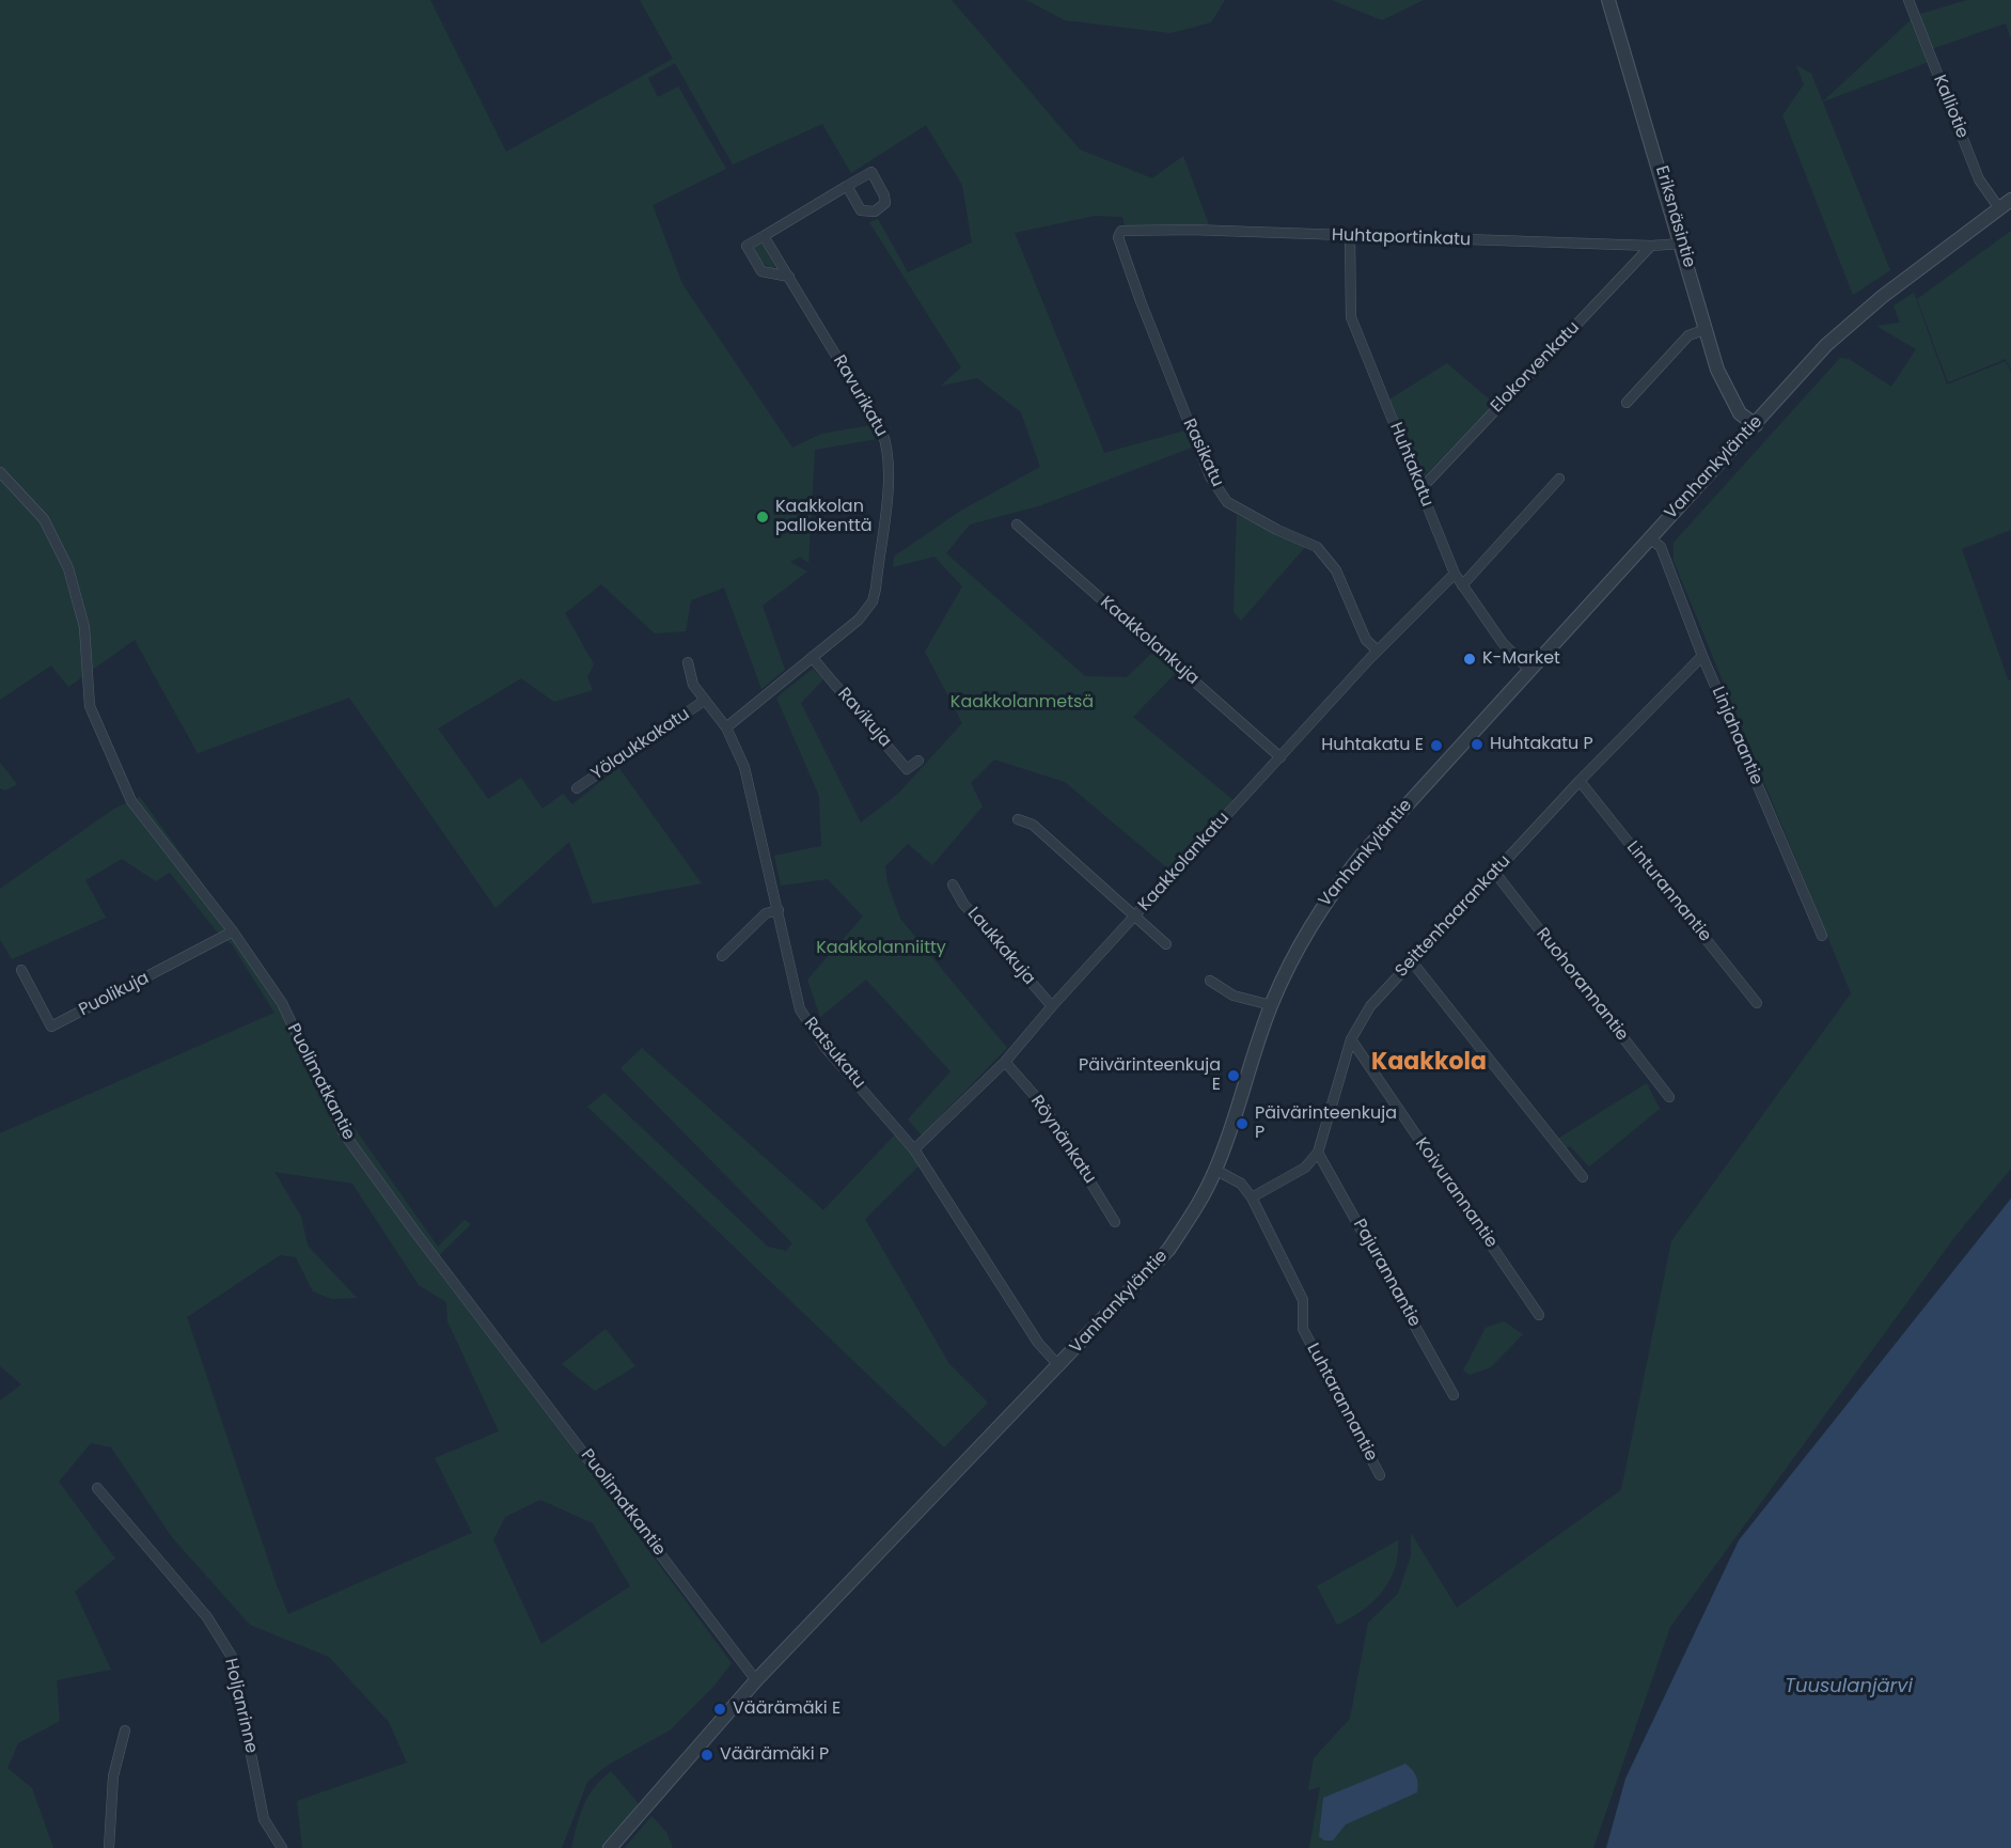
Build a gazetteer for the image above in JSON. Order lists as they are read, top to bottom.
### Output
{
  "streets": {
    "street": [
      "Kalliotie",
      "Eriksnäsintie",
      "Huhtaportinkatu",
      "Elokorvenkatu",
      "Ravurikatu",
      "Rasikatu",
      "Huhtakatu",
      "Vanhankyläntie",
      "Kaakkolankuja",
      "Ravikuja",
      "Linjahaantie",
      "Yölaukkakatu",
      "Kaakkolankatu",
      "Linturannantie",
      "Seittenhaarankatu",
      "Laukkakuja",
      "Ruohorannantie",
      "Puolikuja",
      "Ratsukatu",
      "Puolimatkantie",
      "Röynänkatu",
      "Koivurannantie",
      "Pajurannantie",
      "Luhtarannantie",
      "Holjanrinne"
    ]
  },
  "crossings": [
    ["Kalliotie", "Vanhankyläntie"],
    ["Eriksnäsintie", "Huhtaportinkatu"],
    ["Eriksnäsintie", "Vanhankyläntie"],
    ["Huhtaportinkatu", "Elokorvenkatu"],
    ["Huhtaportinkatu", "Rasikatu"],
    ["Huhtaportinkatu", "Huhtakatu"],
    ["Elokorvenkatu", "Huhtakatu"],
    ["Ravurikatu", "Ravikuja"],
    ["Ravurikatu", "Ratsukatu"],
    ["Rasikatu", "Kaakkolankatu"],
    ["Huhtakatu", "Vanhankyläntie"],
    ["Huhtakatu", "Kaakkolankatu"],
    ["Vanhankyläntie", "Linjahaantie"],
    ["Vanhankyläntie", "Ratsukatu"],
    ["Vanhankyläntie", "Puolimatkantie"],
    ["Vanhankyläntie", "Luhtarannantie"],
    ["Kaakkolankuja", "Kaakkolankatu"],
    ["Linjahaantie", "Seittenhaarankatu"],
    ["Yölaukkakatu", "Ratsukatu"],
    ["Kaakkolankatu", "Laukkakuja"],
    ["Kaakkolankatu", "Ratsukatu"],
    ["Kaakkolankatu", "Röynänkatu"],
    ["Linturannantie", "Seittenhaarankatu"],
    ["Seittenhaarankatu", "Ruohorannantie"],
    ["Seittenhaarankatu", "Koivurannantie"],
    ["Seittenhaarankatu", "Pajurannantie"],
    ["Puolikuja", "Puolimatkantie"]
  ],
  "districts": ["Kaakkola"],
  "water": ["Tuusulanjärvi"],
  "parks": ["Kaakkolanmetsä", "Kaakkolanniitty"],
  "places": [
    "Kaakkolan pallokenttä",
    "K-Market",
    "Huhtakatu P",
    "Huhtakatu E",
    "Päivärinteenkuja E",
    "Päivärinteenkuja P",
    "Väärämäki E",
    "Väärämäki P"
  ]
}
